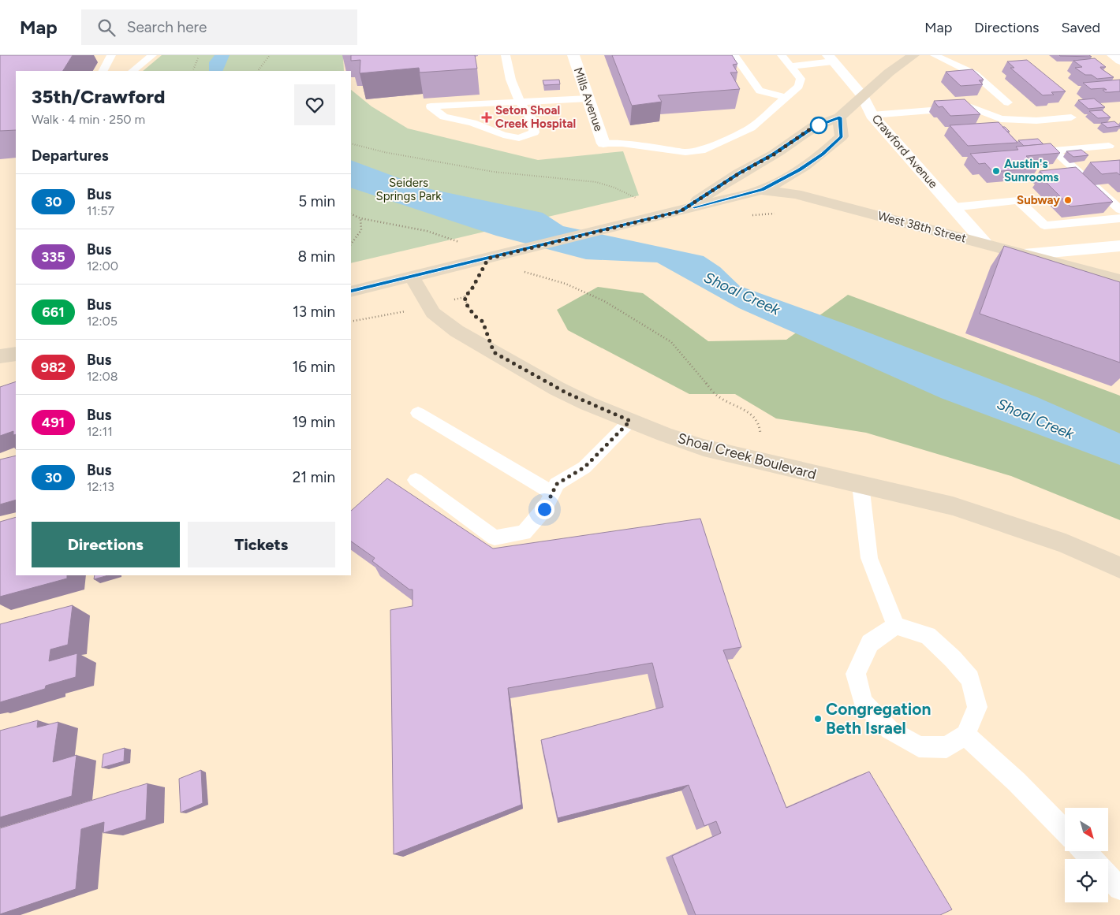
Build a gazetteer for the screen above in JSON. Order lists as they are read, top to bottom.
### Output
{
  "streets": {
    "main road": ["West 38th Street", "Shoal Creek Boulevard"],
    "street": ["Mills Avenue", "Crawford Avenue"]
  },
  "crossings": [
    ["Crawford Avenue", "West 38th Street"]
  ],
  "water": ["Shoal Creek"],
  "parks": ["Seiders Springs Park"],
  "places": {
    "health": ["Seton Shoal Creek Hospital"],
    "other": ["Austin's Sunrooms", "Subway", "Congregation Beth Israel"]
  },
  "lines": ["bus line 30"],
  "north": "bottom right",
  "page": {
    "header": "Map",
    "search": "Search here",
    "nav": ["Map", "Directions", "Saved"],
    "heading": [
      ["35th/Crawford", "Walk · 4 min · 250 m"],
      "Departures"
    ],
    "list": [
      {
        "mark": "30",
        "name": "Bus",
        "note": "11:57",
        "value": "5 min"
      },
      {
        "mark": "335",
        "name": "Bus",
        "note": "12:00",
        "value": "8 min"
      },
      {
        "mark": "661",
        "name": "Bus",
        "note": "12:05",
        "value": "13 min"
      },
      {
        "mark": "982",
        "name": "Bus",
        "note": "12:08",
        "value": "16 min"
      },
      {
        "mark": "491",
        "name": "Bus",
        "note": "12:11",
        "value": "19 min"
      },
      {
        "mark": "30",
        "name": "Bus",
        "note": "12:13",
        "value": "21 min"
      }
    ],
    "buttons": ["Directions", "Tickets"]
  }
}
